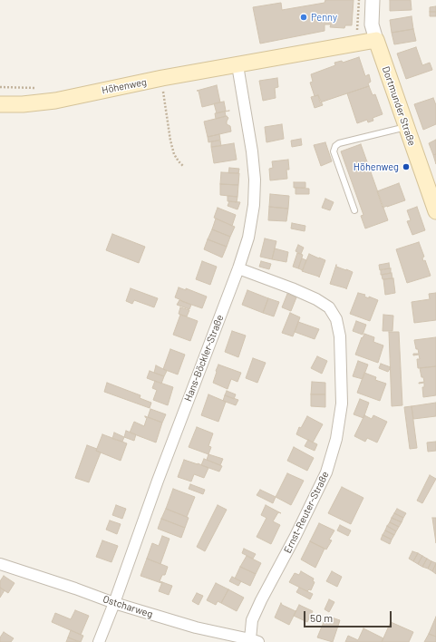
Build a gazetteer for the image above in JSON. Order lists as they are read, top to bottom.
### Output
{
  "streets": {
    "main road": ["Höhenweg", "Dortmunder Straße"],
    "street": ["Hans-Böckler-Straße", "Ernst-Reuter-Straße", "Ostcharweg"]
  },
  "crossings": [
    ["Höhenweg", "Dortmunder Straße"],
    ["Höhenweg", "Hans-Böckler-Straße"],
    ["Hans-Böckler-Straße", "Ernst-Reuter-Straße"],
    ["Hans-Böckler-Straße", "Ostcharweg"],
    ["Ernst-Reuter-Straße", "Ostcharweg"]
  ],
  "places": ["Penny", "Höhenweg"],
  "scale_bar": "50 m"
}
